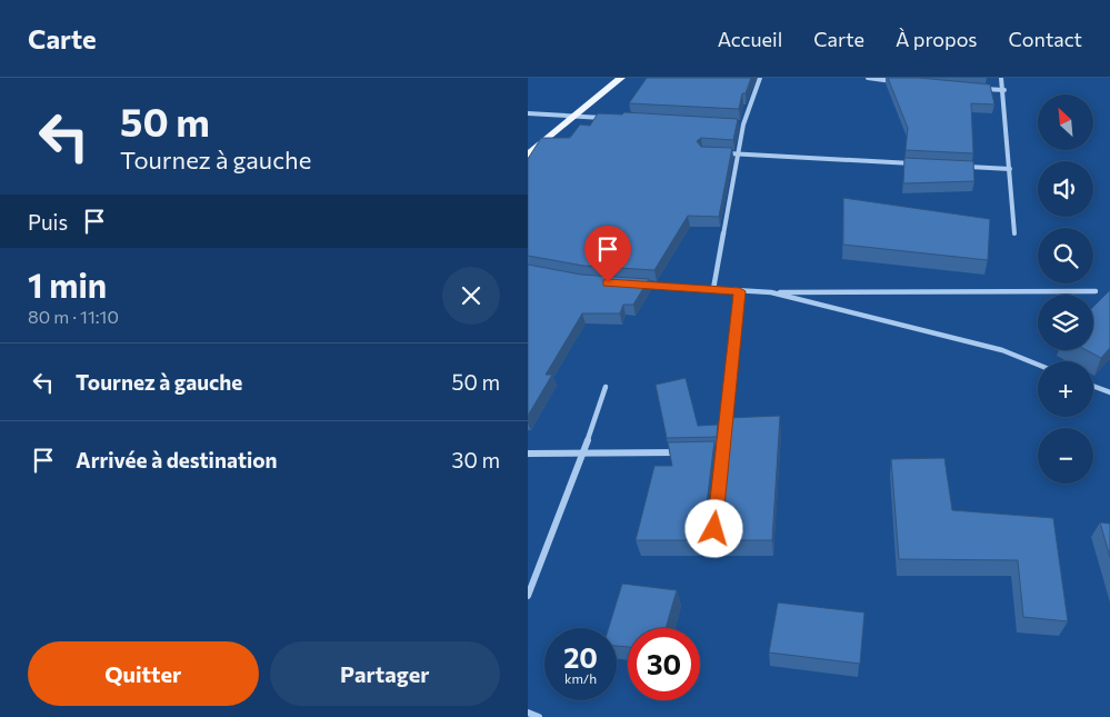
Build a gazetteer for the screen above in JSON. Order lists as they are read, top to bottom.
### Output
{
  "north": "top left",
  "page": {
    "header": "Carte",
    "nav": [
      "Accueil",
      "Carte",
      "À propos",
      "Contact"
    ],
    "turn": ["50 m", "Tournez à gauche"],
    "map_buttons": ["+", "−"],
    "then": "Puis",
    "heading": ["1 min", "80 m · 11:10"],
    "list": [
      {
        "name": "Tournez à gauche",
        "value": "50 m"
      },
      {
        "name": "Arrivée à destination",
        "value": "30 m"
      }
    ],
    "speed": "20 km/h",
    "limit": "30",
    "buttons": ["Quitter", "Partager"]
  }
}
